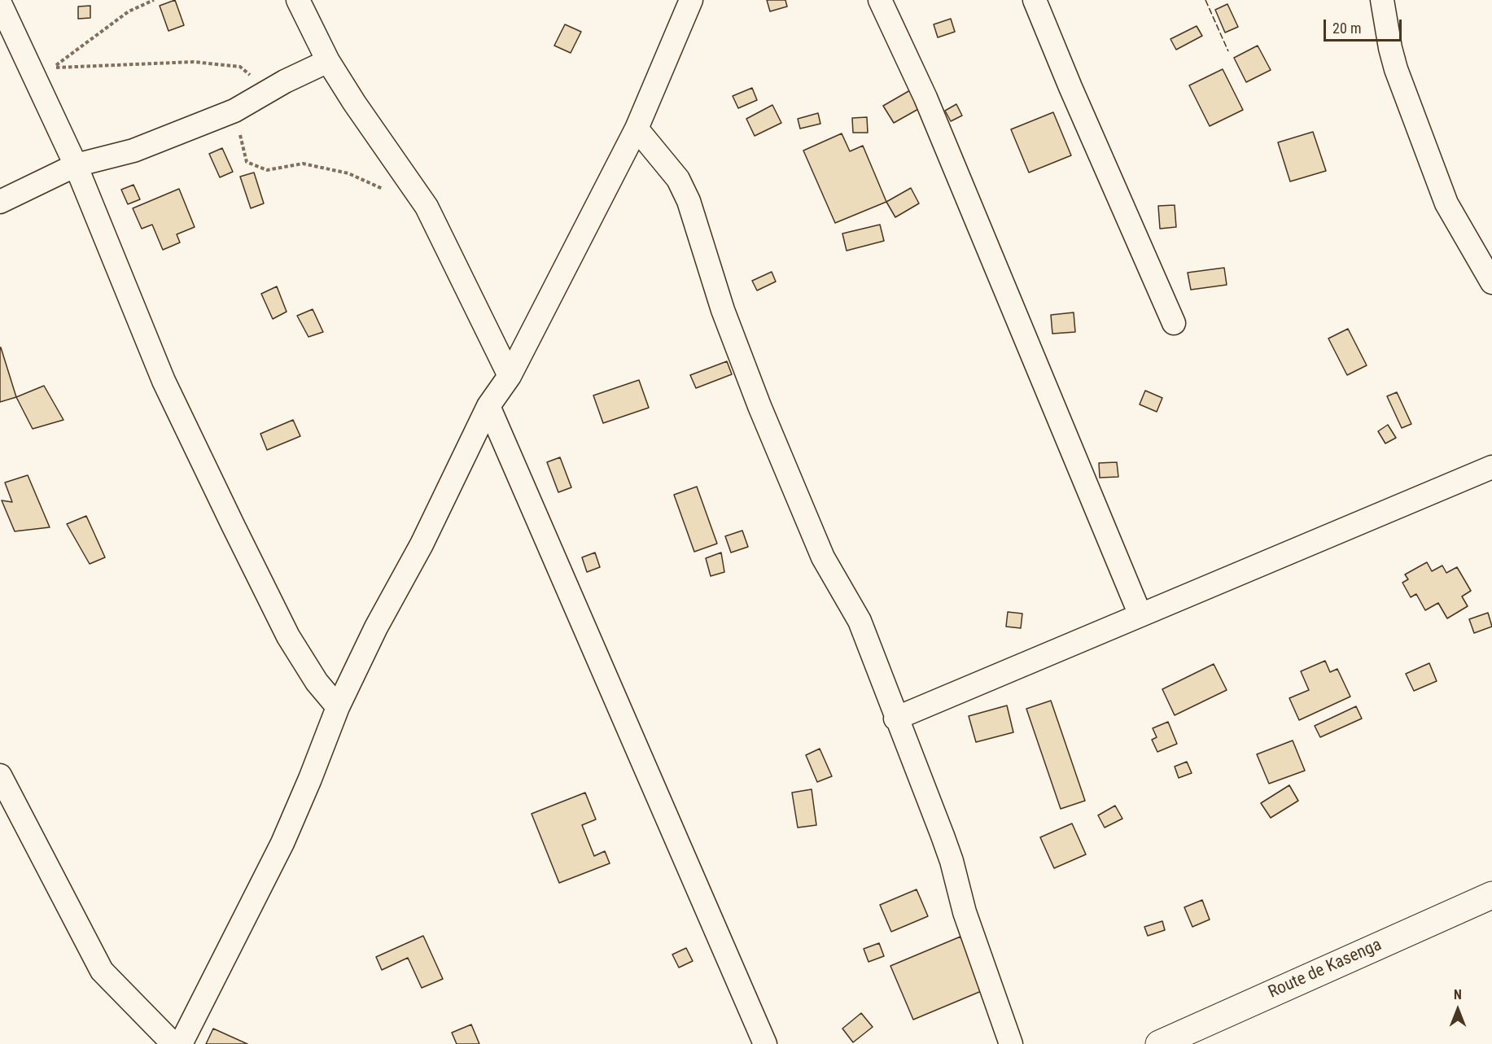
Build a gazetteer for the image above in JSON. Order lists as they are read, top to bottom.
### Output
{
  "streets": {
    "highway": ["Route de Kasenga"]
  },
  "scale_bar": "20 m",
  "north": "top"
}
